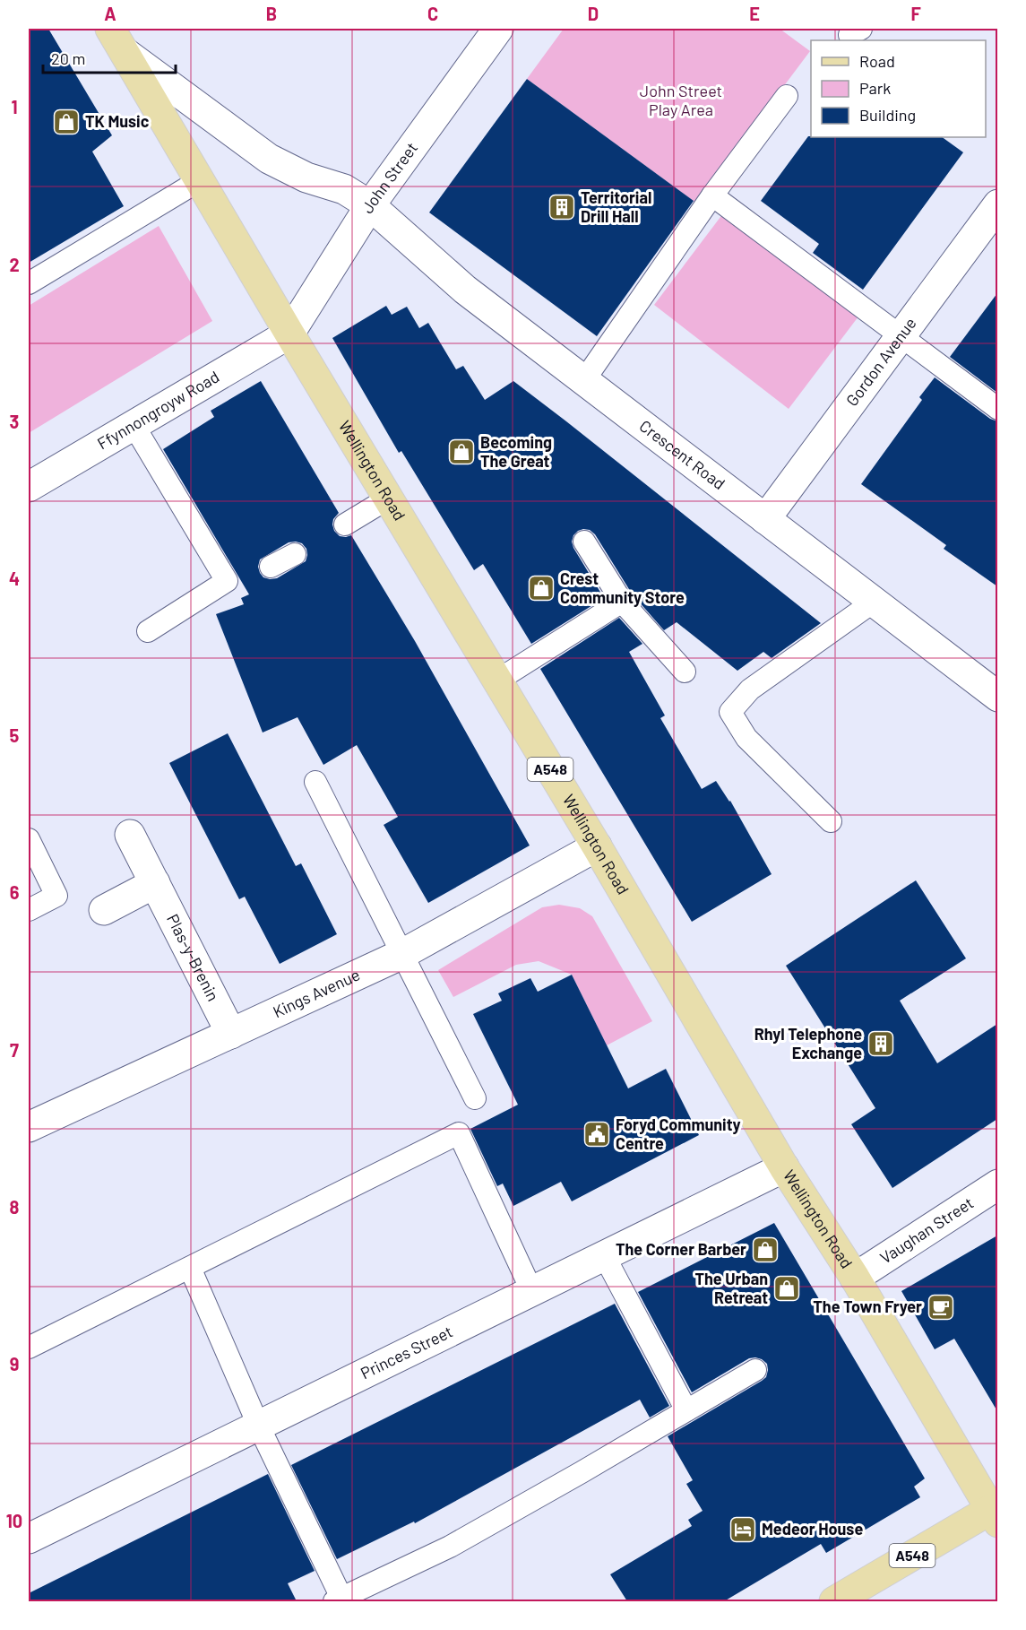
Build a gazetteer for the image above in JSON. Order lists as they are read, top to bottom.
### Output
{
  "streets": {
    "main road": ["Wellington Road", "A548"],
    "street": [
      "John Street",
      "Gordon Avenue",
      "Ffynnongroyw Road",
      "Crescent Road",
      "Plas-y-Brenin",
      "Kings Avenue",
      "Vaughan Street",
      "Princes Street"
    ]
  },
  "crossings": [
    ["John Street", "Ffynnongroyw Road"],
    ["John Street", "Crescent Road"],
    ["John Street", "Wellington Road"],
    ["Gordon Avenue", "Crescent Road"],
    ["Ffynnongroyw Road", "Wellington Road"],
    ["Crescent Road", "Wellington Road"],
    ["Wellington Road", "A548"],
    ["Wellington Road", "Kings Avenue"],
    ["Wellington Road", "Vaughan Street"],
    ["Wellington Road", "Princes Street"],
    ["Plas-y-Brenin", "Kings Avenue"]
  ],
  "parks": ["John Street Play Area"],
  "places": {
    "shop": [
      "TK Music",
      "Becoming The Great",
      "Crest Community Store",
      "The Corner Barber",
      "The Urban Retreat"
    ],
    "building": ["Territorial Drill Hall", "Rhyl Telephone Exchange"],
    "public building": ["Foryd Community Centre"],
    "cafe": ["The Town Fryer"],
    "hotel": ["Medeor House"]
  },
  "legend": ["Road", "Park", "Building"],
  "scale_bar": "20 m",
  "grid": {
    "columns": [
      "A",
      "B",
      "C",
      "D",
      "E",
      "F"
    ],
    "rows": [
      "1",
      "2",
      "3",
      "4",
      "5",
      "6",
      "7",
      "8",
      "9",
      "10"
    ]
  }
}
